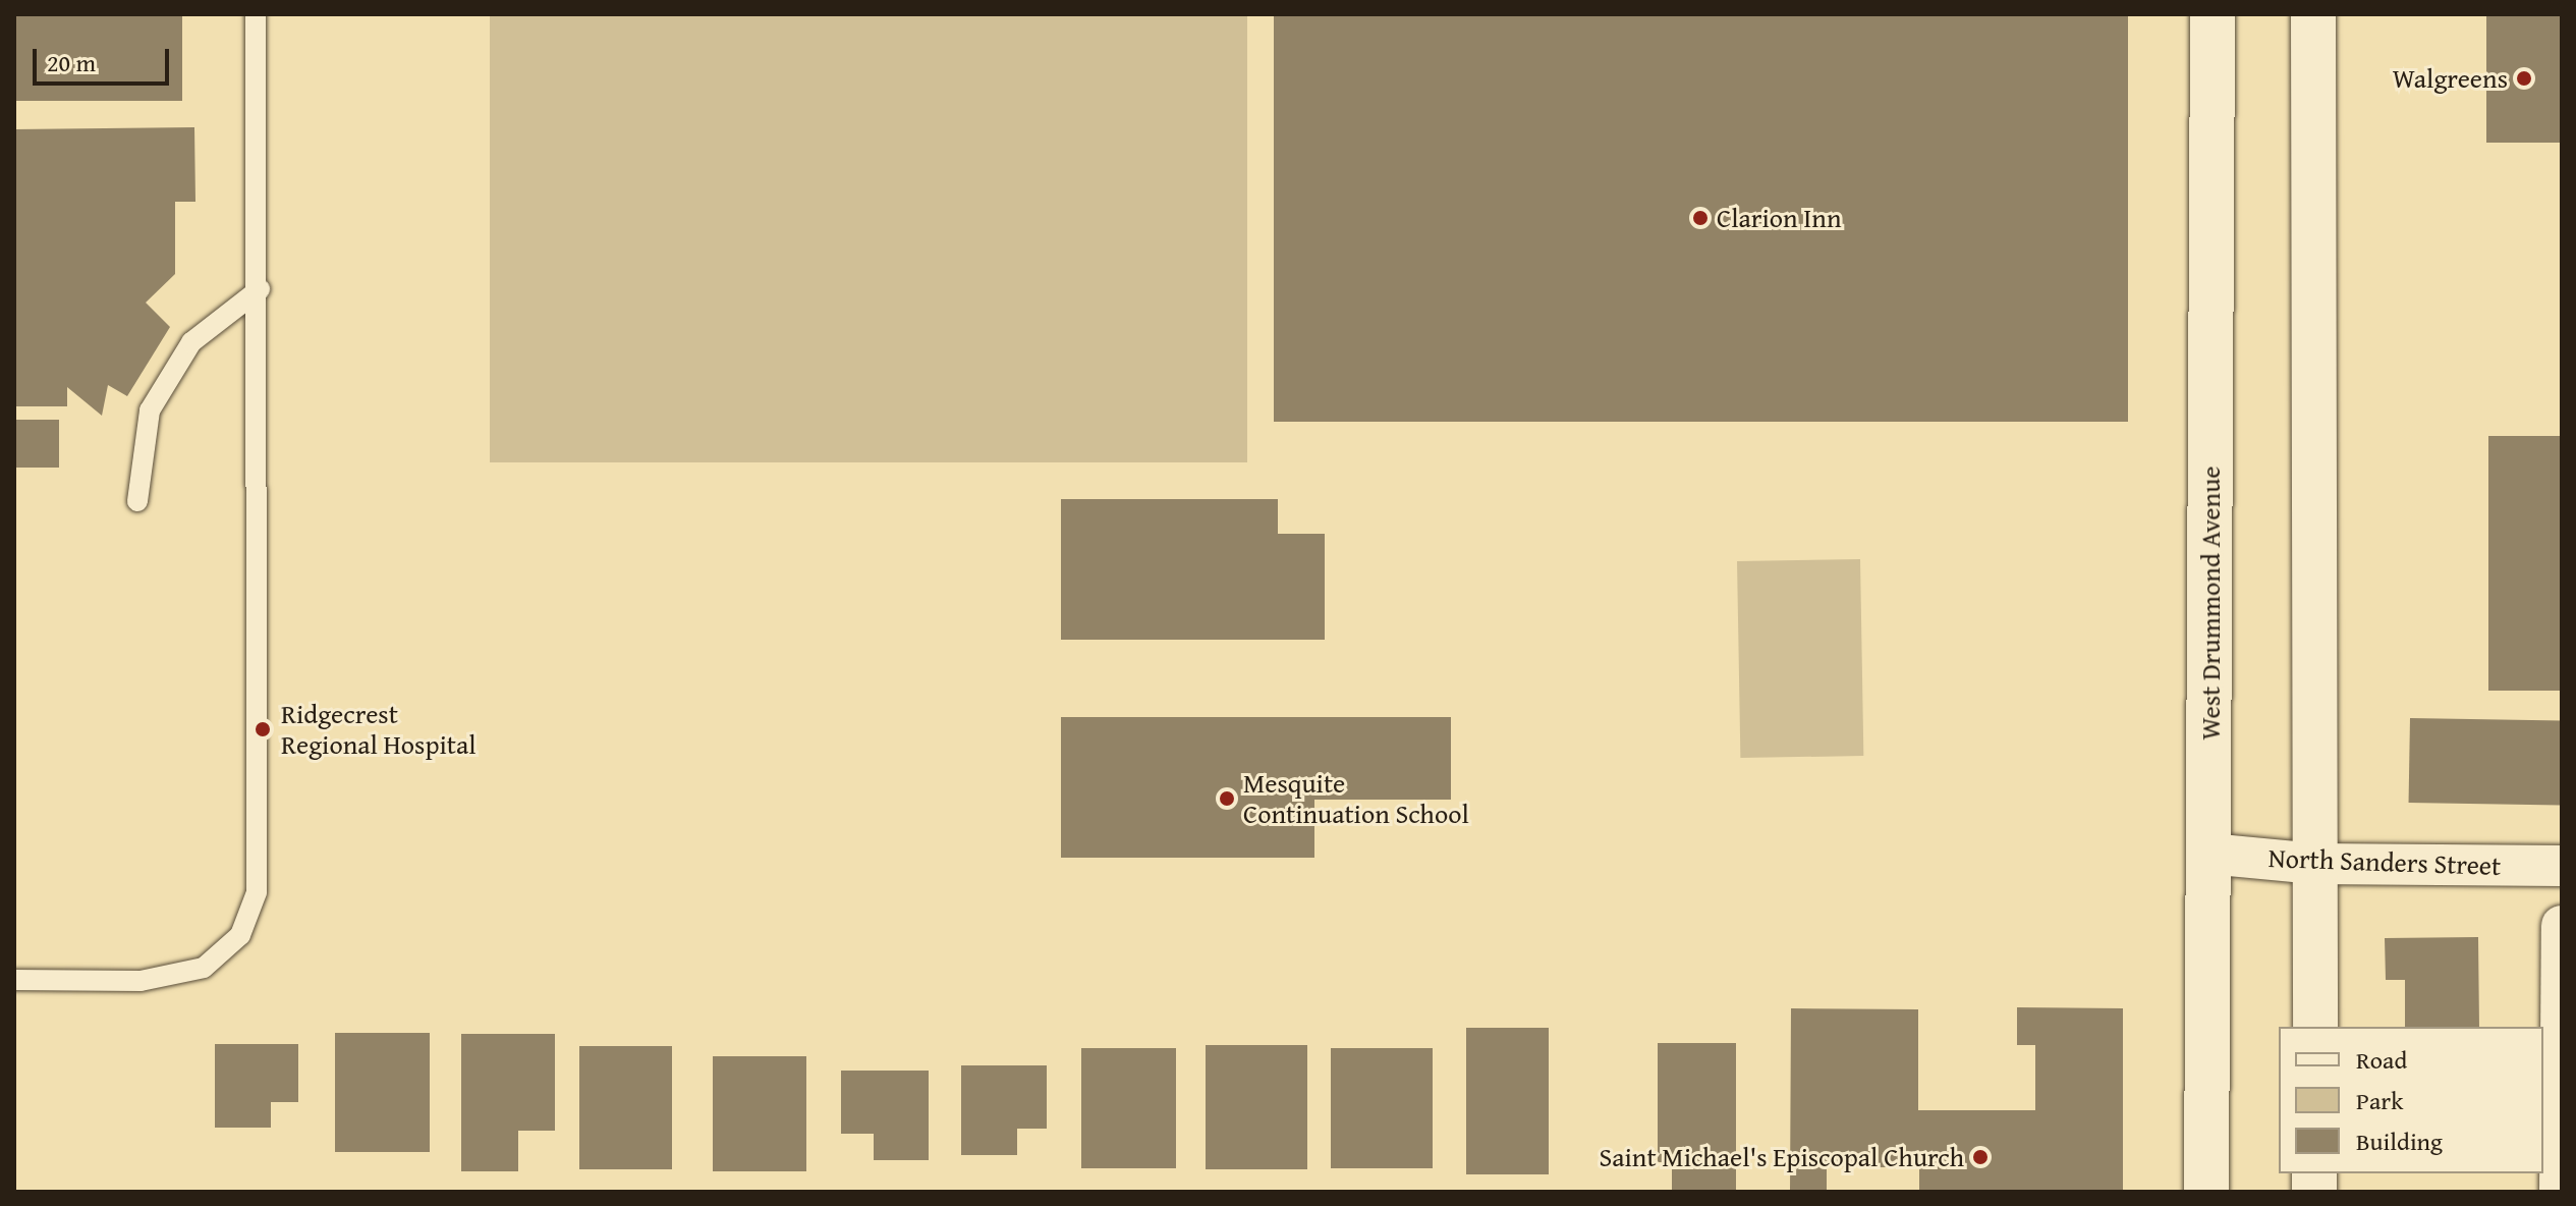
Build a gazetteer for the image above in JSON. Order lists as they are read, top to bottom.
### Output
{
  "streets": {
    "main road": ["West Drummond Avenue"],
    "street": ["North Sanders Street"]
  },
  "crossings": [
    ["West Drummond Avenue", "North Sanders Street"]
  ],
  "places": [
    "Walgreens",
    "Clarion Inn",
    "Ridgecrest Regional Hospital",
    "Mesquite Continuation School",
    "Saint Michael's Episcopal Church"
  ],
  "legend": ["Road", "Park", "Building"],
  "scale_bar": "20 m"
}
